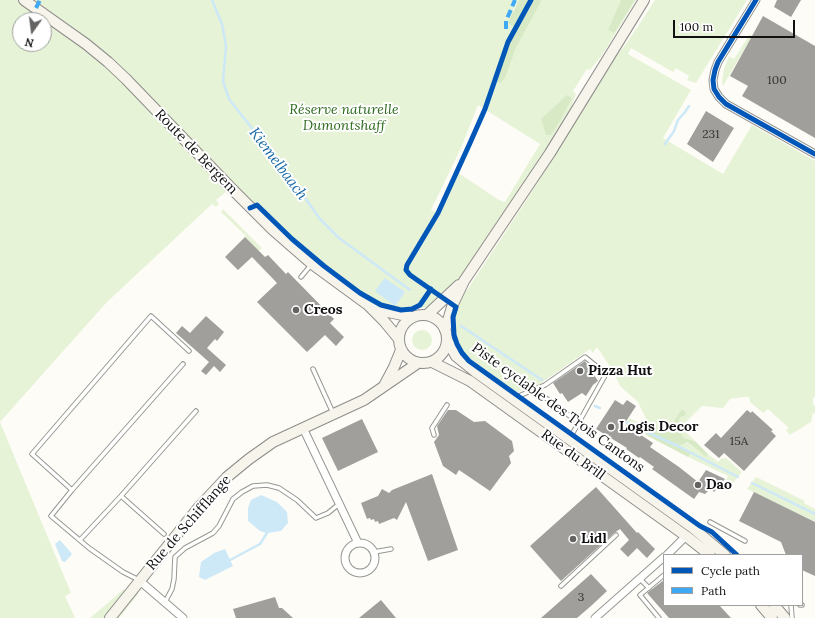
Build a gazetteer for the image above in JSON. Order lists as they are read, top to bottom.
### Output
{
  "streets": {
    "main road": ["Route de Bergem", "Rue du Brill", "Rue de Schifflange"],
    "cycle path": ["Piste cyclable des Trois Cantons"]
  },
  "crossings": [
    ["Route de Bergem", "Rue du Brill"],
    ["Route de Bergem", "Rue de Schifflange"],
    ["Rue du Brill", "Rue de Schifflange"]
  ],
  "water": ["Kiemelbaach"],
  "parks": ["Réserve naturelle Dumontshaff"],
  "places": [
    "Creos",
    "Pizza Hut",
    "Logis Decor",
    "Dao",
    "Lidl"
  ],
  "house_numbers": [
    "100",
    "231",
    "15A",
    "3"
  ],
  "legend": ["Cycle path", "Path"],
  "scale_bar": "100 m",
  "north": "bottom"
}
